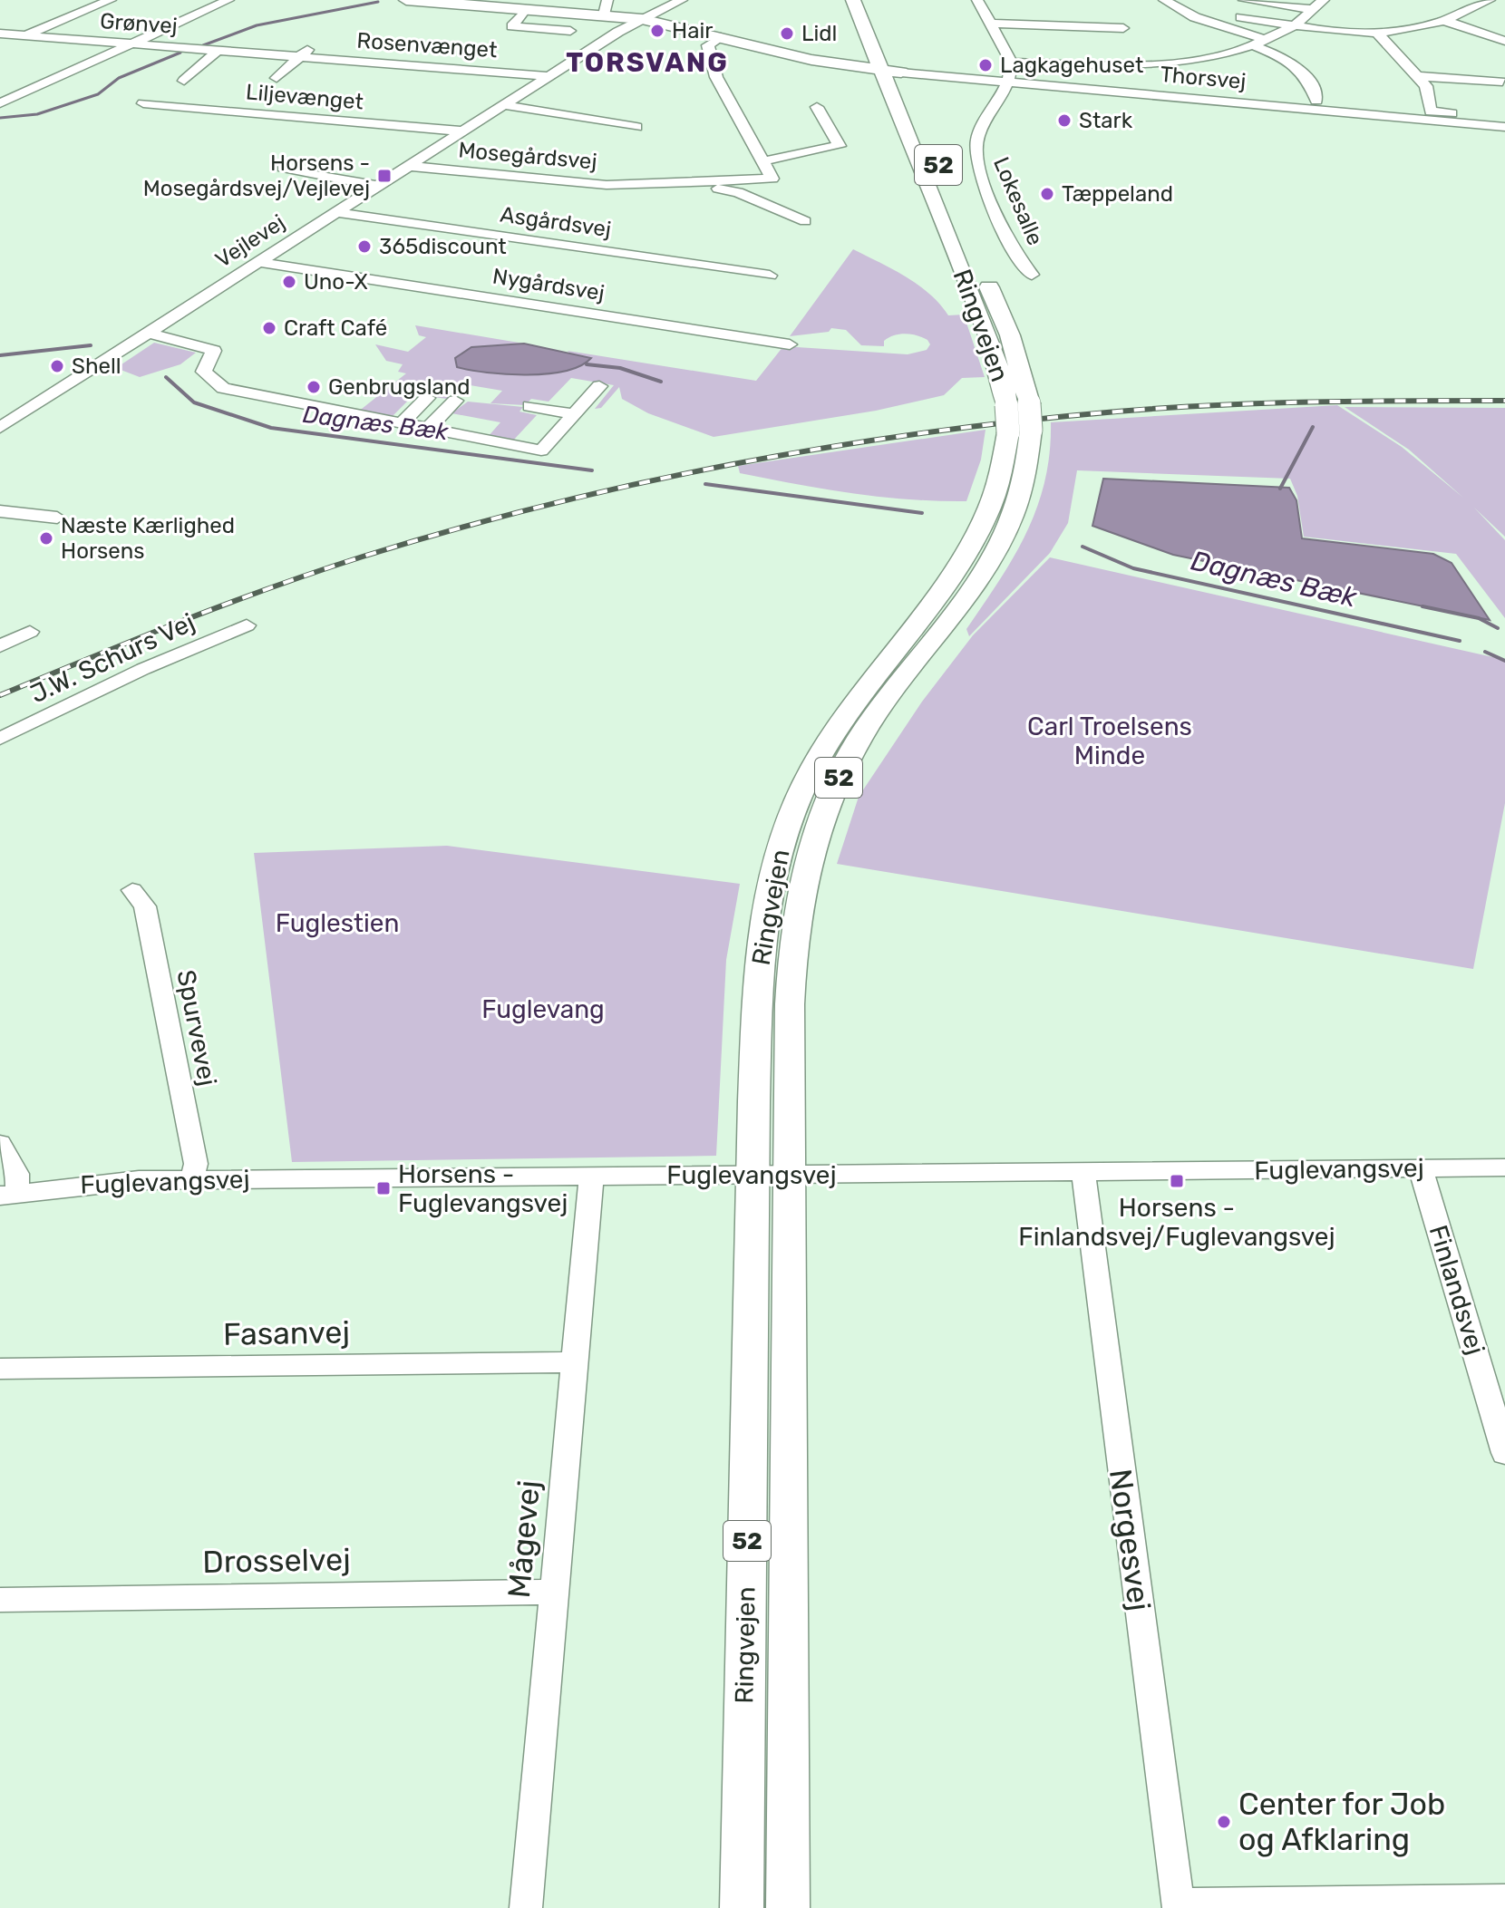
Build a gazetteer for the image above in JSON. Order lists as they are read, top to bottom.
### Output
{
  "streets": {
    "main road": ["Thorsvej", "52", "Ringvejen"],
    "street": [
      "Grønvej",
      "Rosenvænget",
      "Liljevænget",
      "Mosegårdsvej",
      "Lokesalle",
      "Asgårdsvej",
      "Vejlevej",
      "Nygårdsvej",
      "J.W. Schurs Vej",
      "Spurvevej",
      "Fuglevangsvej",
      "Finlandsvej",
      "Fasanvej",
      "Mågevej",
      "Norgesvej",
      "Drosselvej"
    ]
  },
  "crossings": [
    ["Grønvej", "Rosenvænget"],
    ["Rosenvænget", "Vejlevej"],
    ["Thorsvej", "Lokesalle"],
    ["Thorsvej", "Vejlevej"],
    ["Thorsvej", "Ringvejen"],
    ["Liljevænget", "Vejlevej"],
    ["Mosegårdsvej", "Vejlevej"],
    ["Asgårdsvej", "Vejlevej"],
    ["Vejlevej", "Nygårdsvej"],
    ["Ringvejen", "Fuglevangsvej"],
    ["Spurvevej", "Fuglevangsvej"],
    ["Fuglevangsvej", "Finlandsvej"],
    ["Fuglevangsvej", "Mågevej"],
    ["Fuglevangsvej", "Norgesvej"],
    ["Fasanvej", "Mågevej"],
    ["Mågevej", "Drosselvej"]
  ],
  "districts": ["TORSVANG"],
  "water": ["Dagnæs Bæk"],
  "parks": ["Carl Troelsens Minde", "Fuglestien", "Fuglevang"],
  "places": {
    "other": [
      "Hair",
      "Lidl",
      "Lagkagehuset",
      "Stark",
      "Tæppeland",
      "365discount",
      "Uno-X",
      "Craft Café",
      "Shell",
      "Genbrugsland",
      "Næste Kærlighed Horsens",
      "Center for Job og Afklaring"
    ],
    "transit": ["Horsens - Mosegårdsvej/Vejlevej", "Horsens - Finlandsvej/Fuglevangsvej", "Horsens - Fuglevangsvej"]
  }
}
